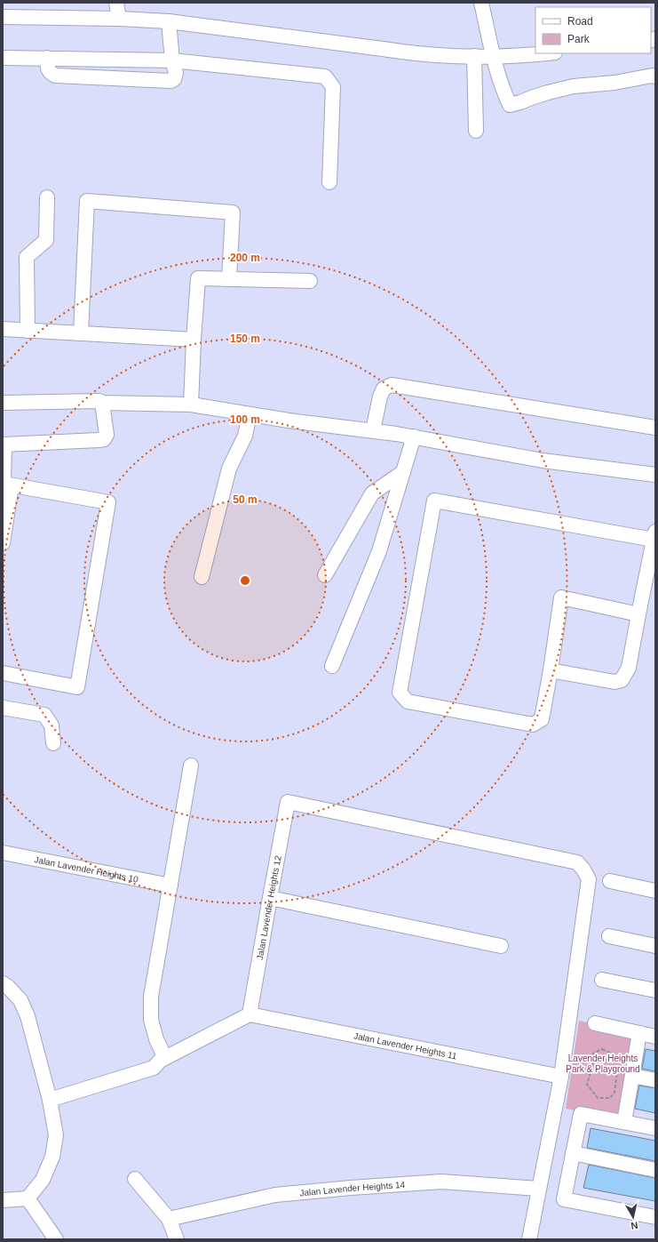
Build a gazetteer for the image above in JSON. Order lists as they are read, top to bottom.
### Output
{
  "streets": {
    "street": [
      "Jalan Lavender Heights 10",
      "Jalan Lavender Heights 12",
      "Jalan Lavender Heights 11",
      "Jalan Lavender Heights 14"
    ]
  },
  "crossings": [
    ["Jalan Lavender Heights 12", "Jalan Lavender Heights 11"]
  ],
  "parks": ["Lavender Heights Park & Playground"],
  "legend": ["Road", "Park"],
  "north": "bottom",
  "rings": [
    "200 m",
    "150 m",
    "100 m",
    "50 m"
  ]
}
